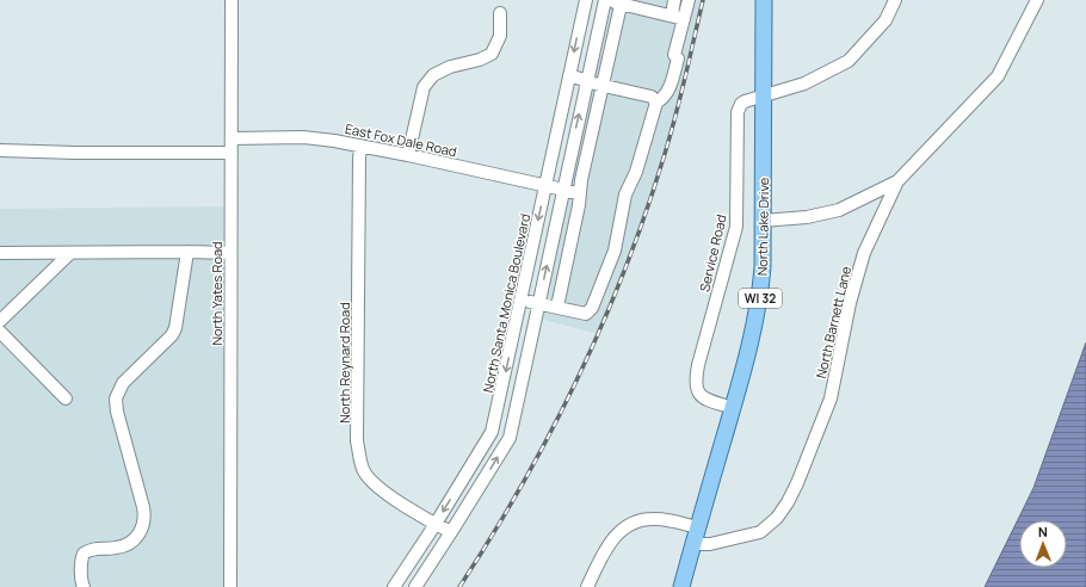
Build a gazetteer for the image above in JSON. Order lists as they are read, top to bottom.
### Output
{
  "streets": {
    "main road": ["North Lake Drive", "WI 32"],
    "street": [
      "East Fox Dale Road",
      "Service Road",
      "North Yates Road",
      "North Santa Monica Boulevard",
      "North Barnett Lane",
      "North Reynard Road"
    ]
  },
  "crossings": [
    ["East Fox Dale Road", "North Yates Road"],
    ["East Fox Dale Road", "North Santa Monica Boulevard"],
    ["East Fox Dale Road", "North Reynard Road"],
    ["North Lake Drive", "Service Road"],
    ["North Lake Drive", "North Barnett Lane"],
    ["North Santa Monica Boulevard", "North Reynard Road"]
  ],
  "north": "top"
}
